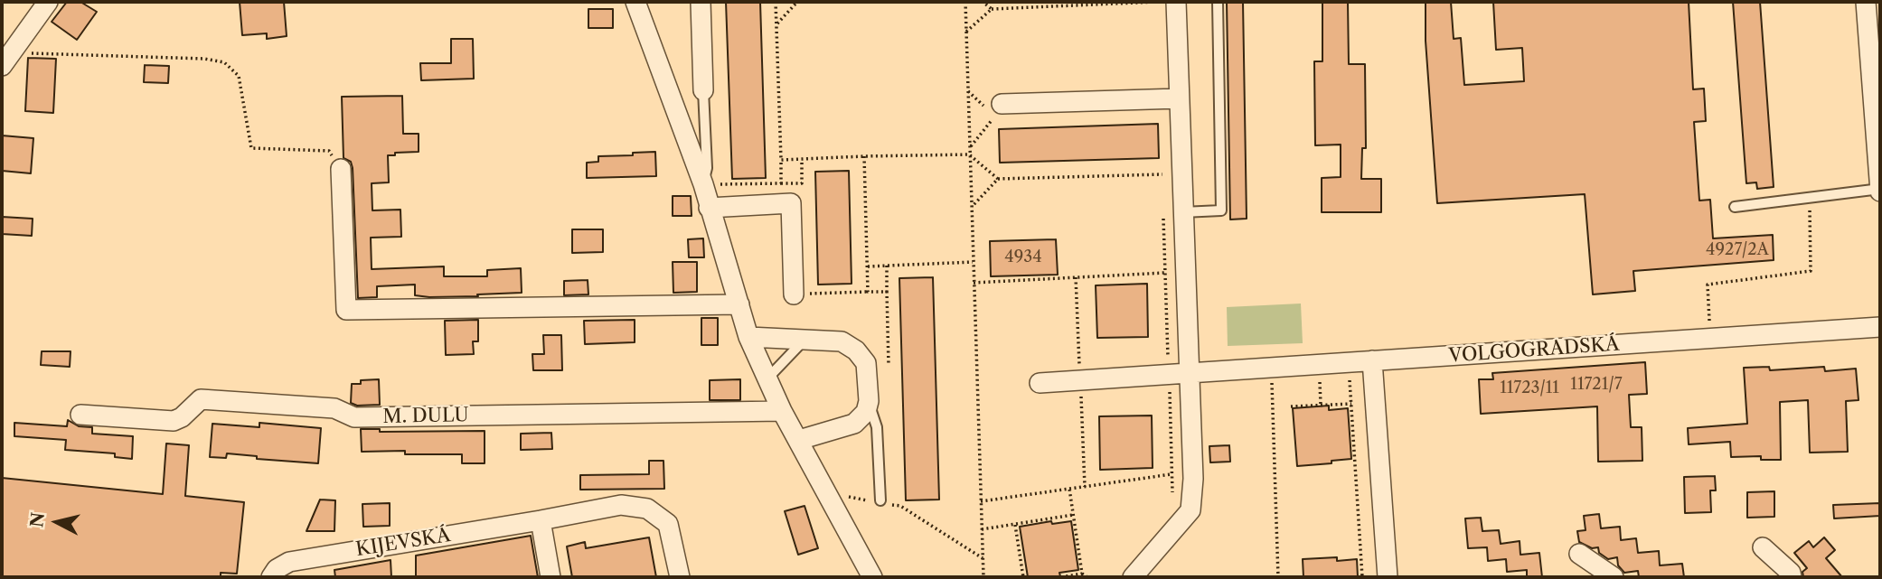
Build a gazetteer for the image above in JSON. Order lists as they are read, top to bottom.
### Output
{
  "streets": {
    "street": ["VOLGOGRADSKÁ", "M. DULU", "KIJEVSKÁ"]
  },
  "house_numbers": [
    "4927/2A",
    "4934",
    "11721/7",
    "11723/11"
  ],
  "north": "left"
}
